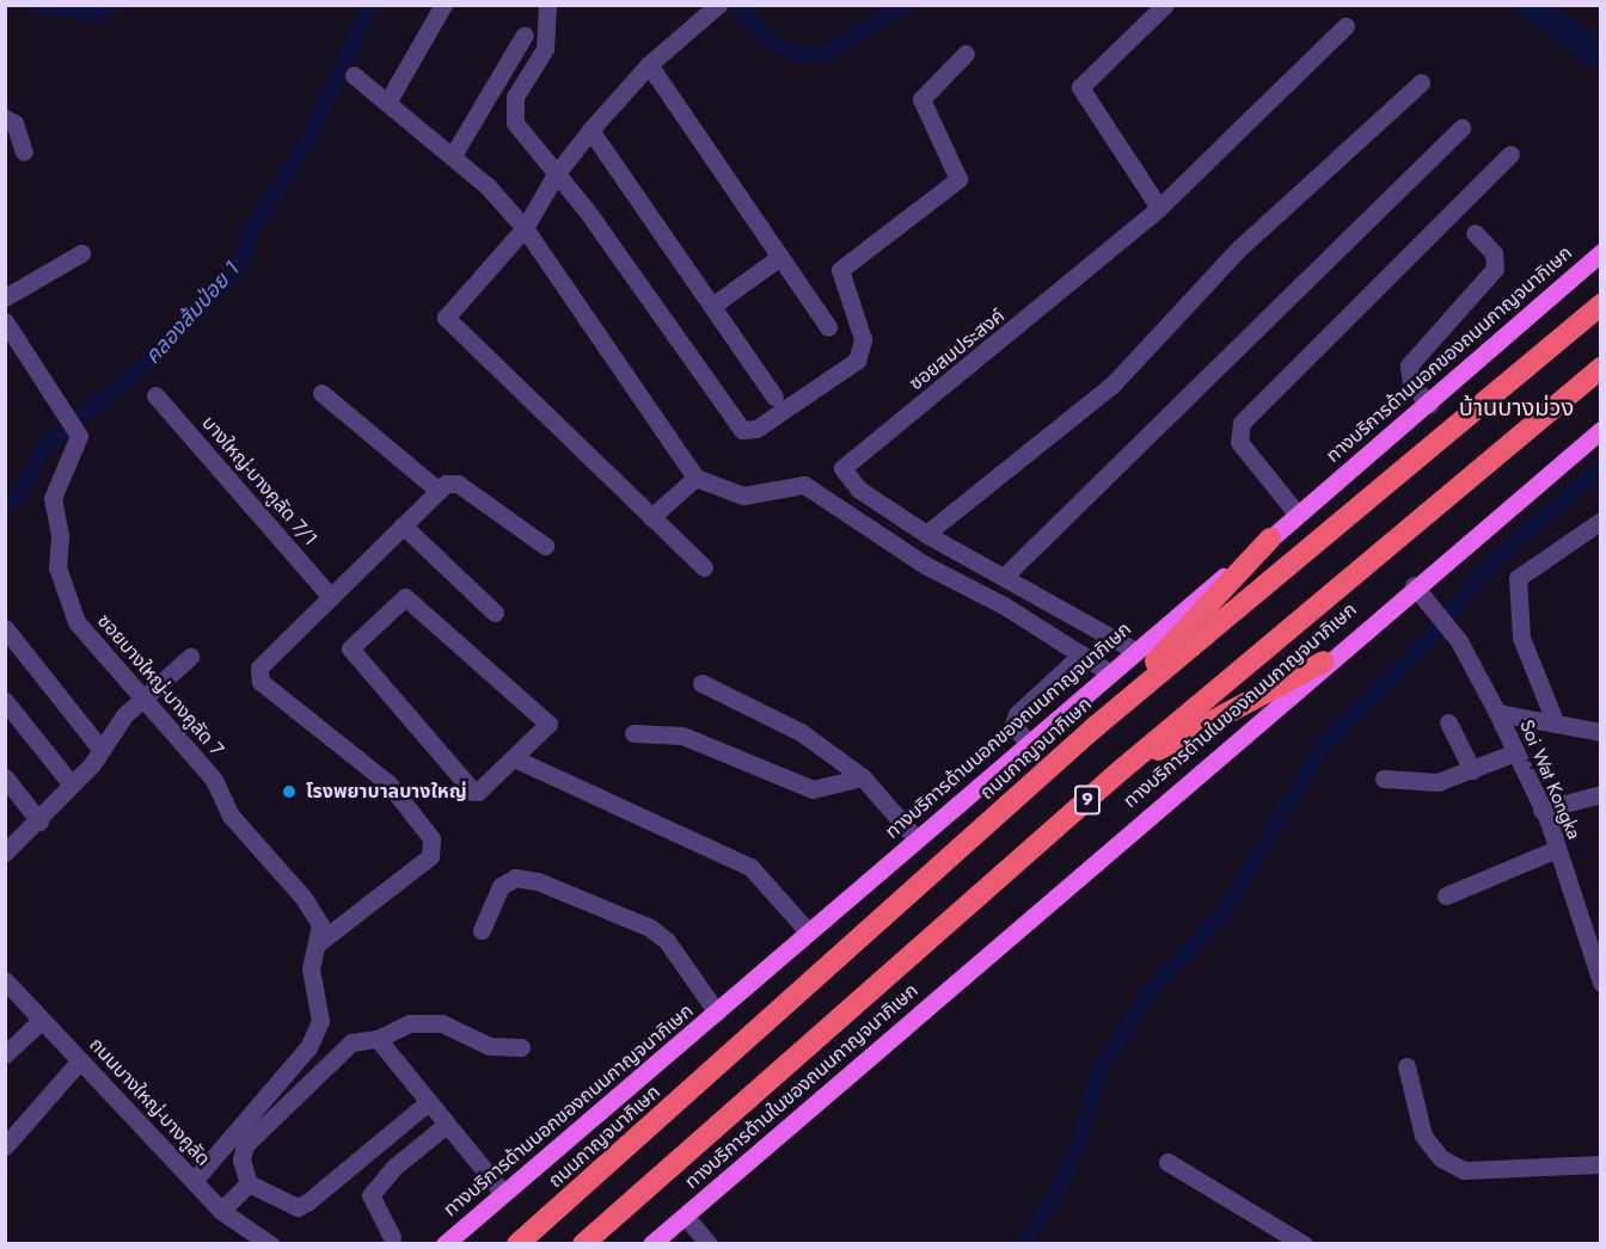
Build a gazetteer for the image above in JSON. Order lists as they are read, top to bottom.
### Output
{
  "streets": {
    "highway": ["ถนนกาญจนาภิเษก", "9"],
    "main road": ["ทางบริการด้านนอกของถนนกาญจนาภิเษก", "ทางบริการด้านในของถนนกาญจนาภิเษก"],
    "street": [
      "ซอยสมประสงค์",
      "บางใหญ่-บางคูลัด 7/1",
      "ซอยบางใหญ่-บางคูลัด 7",
      "Soi Wat Kongka",
      "ถนนบางใหญ่-บางคูลัด"
    ]
  },
  "crossings": [
    ["ซอยสมประสงค์", "ทางบริการด้านนอกของถนนกาญจนาภิเษก"],
    ["ซอยบางใหญ่-บางคูลัด 7", "ถนนบางใหญ่-บางคูลัด"],
    ["ทางบริการด้านในของถนนกาญจนาภิเษก", "Soi Wat Kongka"]
  ],
  "districts": ["บ้านบางม่วง"],
  "water": ["คลองส้มป่อย 1"],
  "places": ["โรงพยาบาลบางใหญ่"]
}
